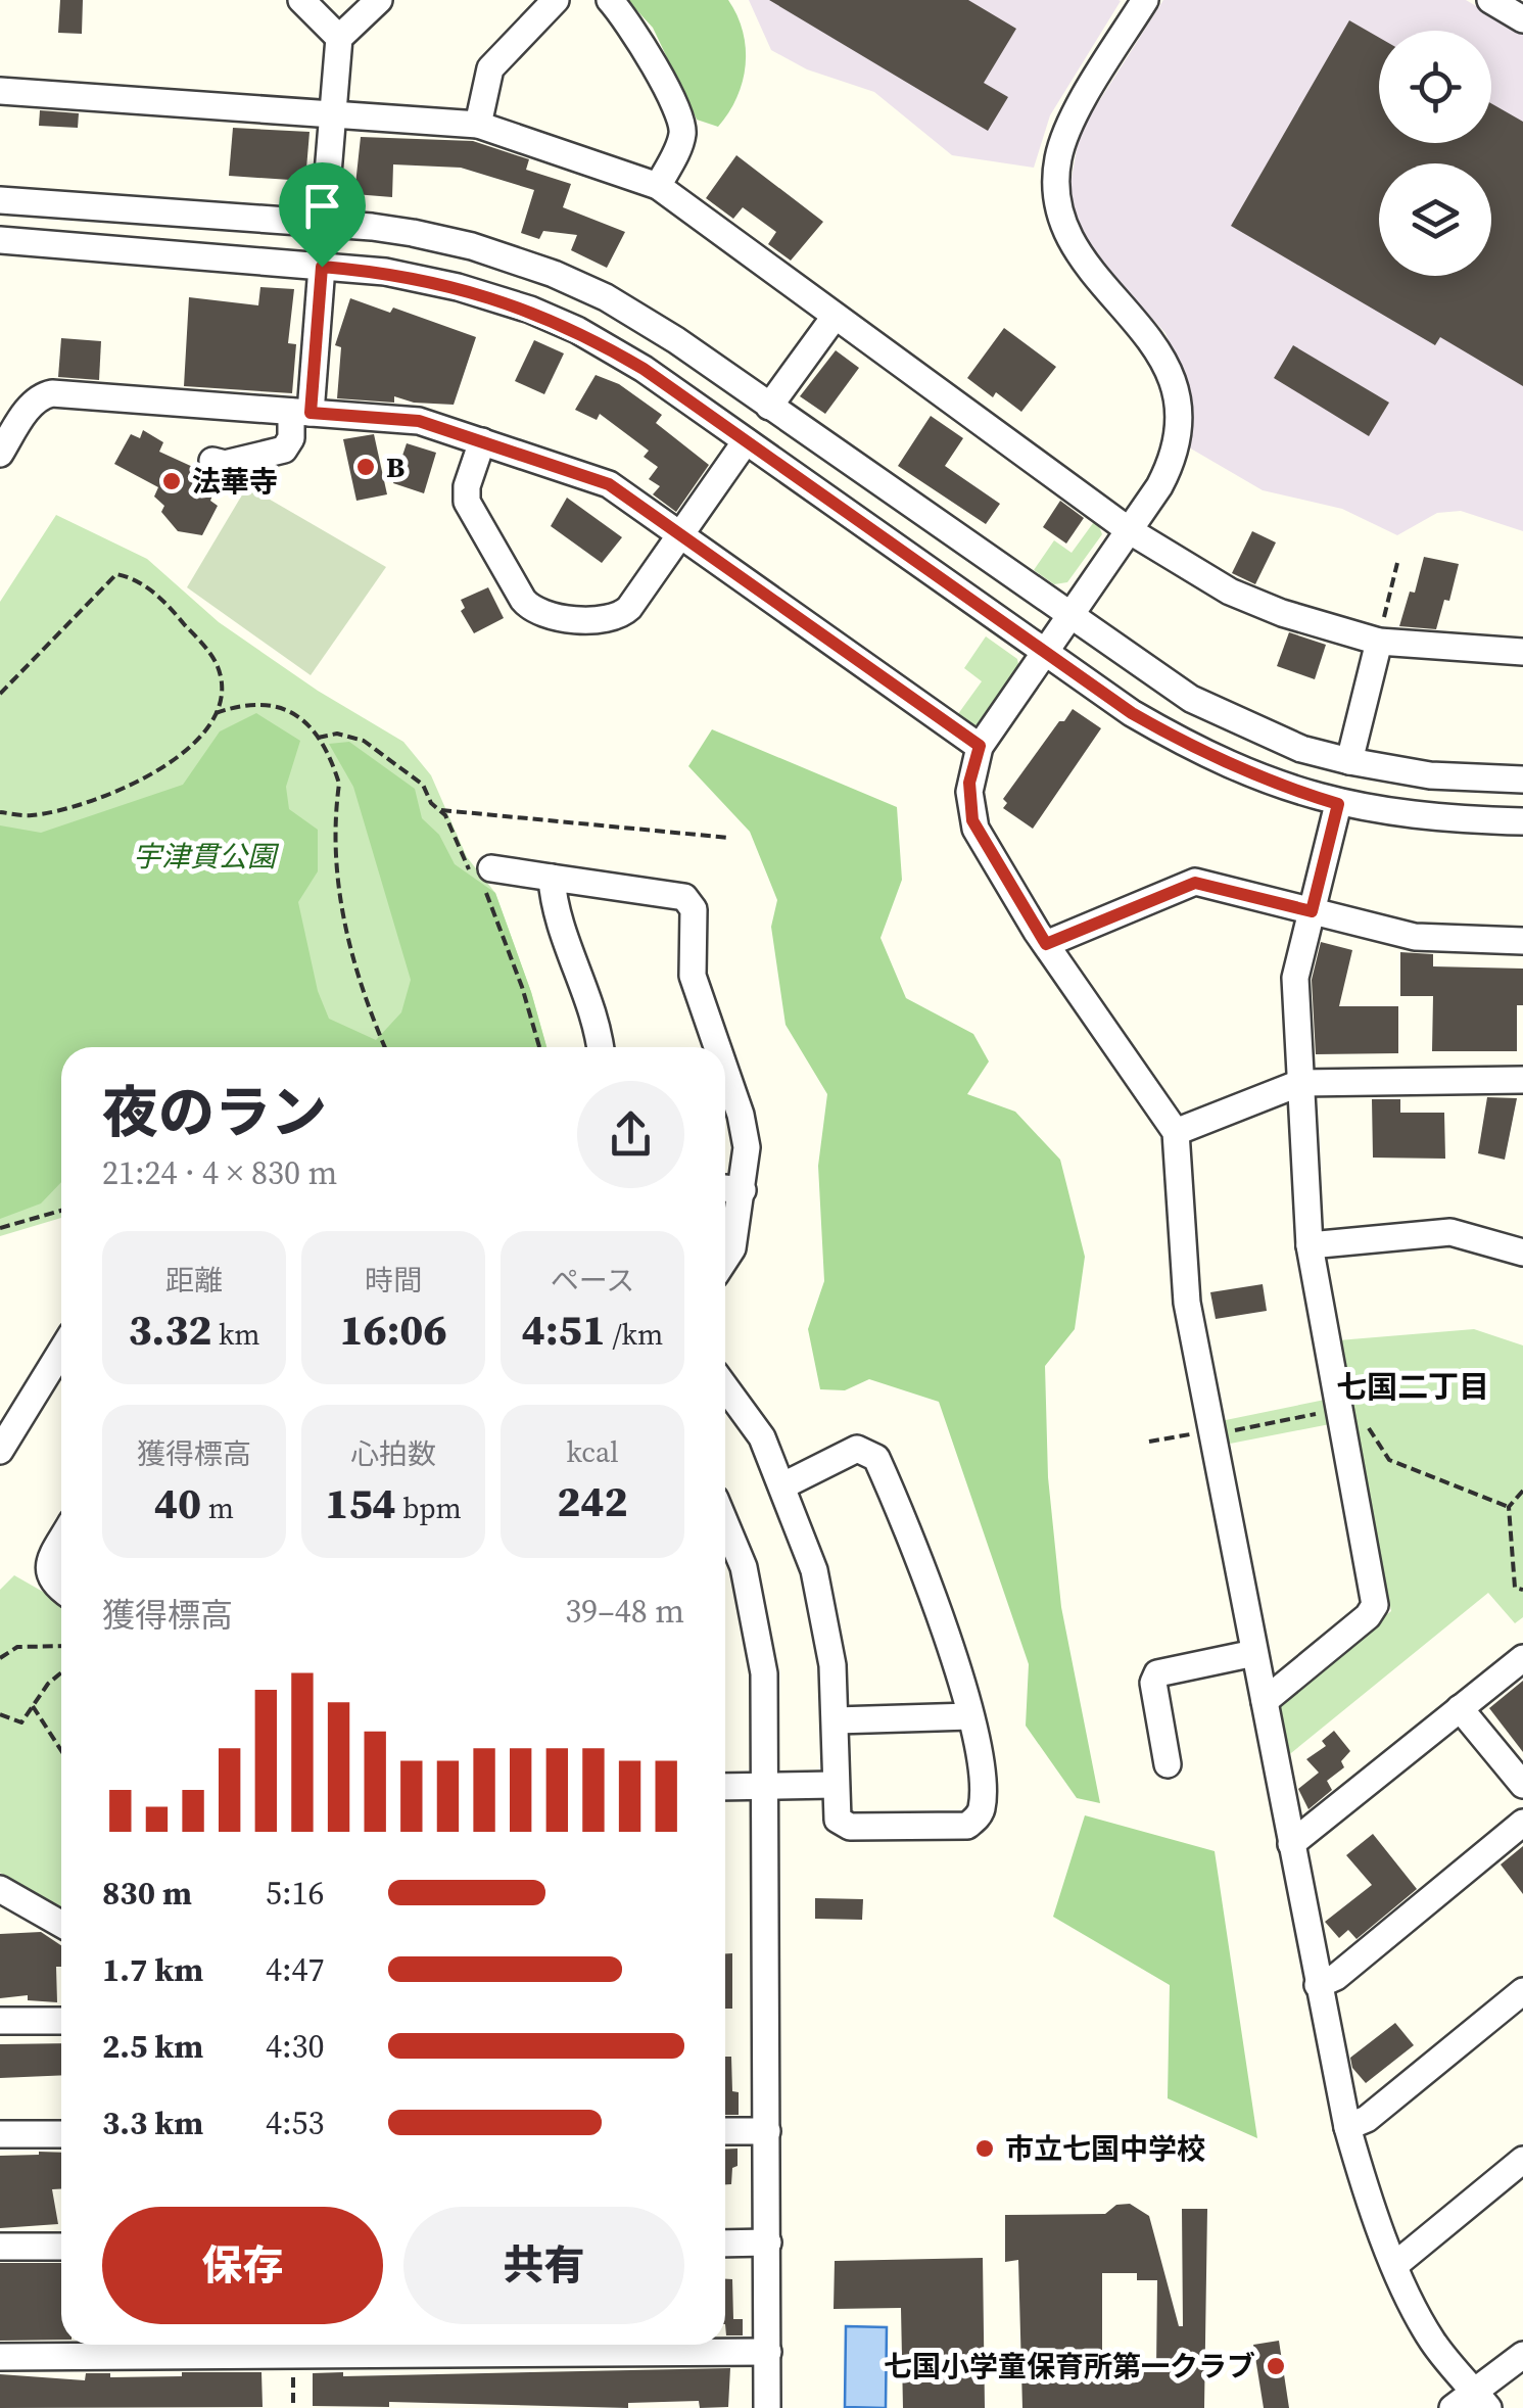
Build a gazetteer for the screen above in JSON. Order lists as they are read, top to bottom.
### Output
{
  "districts": ["七国二丁目"],
  "parks": ["宇津貫公園"],
  "places": [
    "B",
    "法華寺",
    "市立七国中学校",
    "七国小学童保育所第一クラブ"
  ],
  "page": {
    "heading": ["夜のラン", "21:24 · 4 × 830 m"],
    "stats": [
      ["距離", "3.32 km"],
      ["時間", "16:06"],
      ["ペース", "4:51 /km"],
      ["獲得標高", "40 m"],
      ["心拍数", "154 bpm"],
      ["kcal", "242"]
    ],
    "chart": ["獲得標高", "39–48 m"],
    "list": [
      {
        "name": "830 m",
        "note": "5:16"
      },
      {
        "name": "1.7 km",
        "note": "4:47"
      },
      {
        "name": "2.5 km",
        "note": "4:30"
      },
      {
        "name": "3.3 km",
        "note": "4:53"
      }
    ],
    "buttons": ["保存", "共有"]
  }
}
